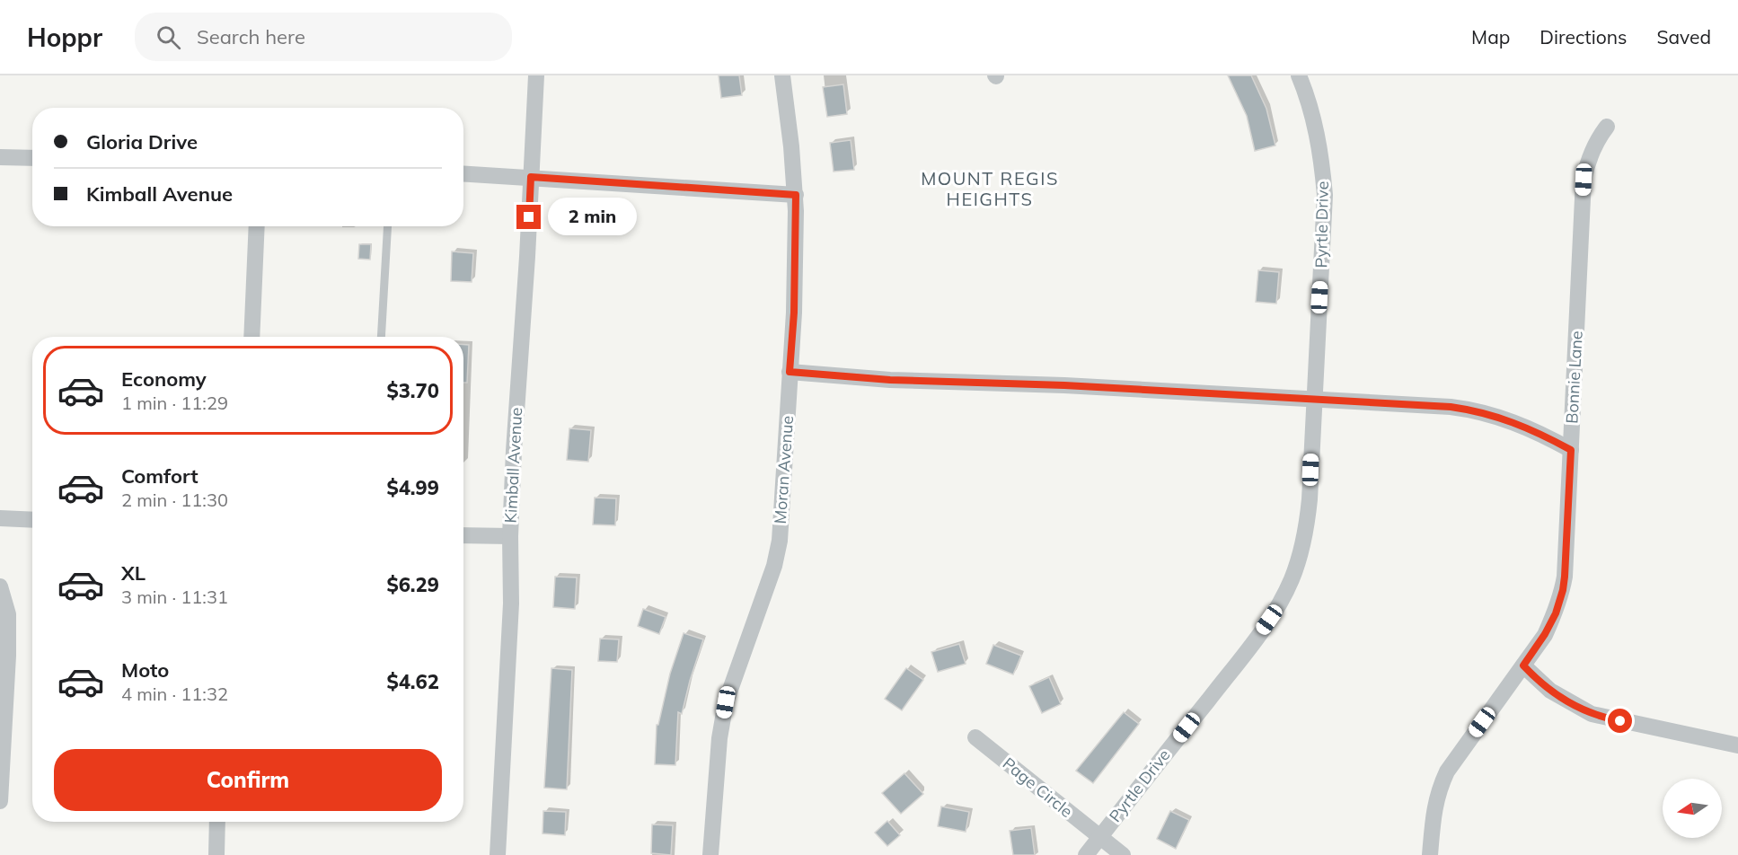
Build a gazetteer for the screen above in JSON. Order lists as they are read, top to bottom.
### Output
{
  "streets": {
    "street": [
      "Pyrtle Drive",
      "Bonnie Lane",
      "Kimball Avenue",
      "Moran Avenue",
      "Page Circle"
    ]
  },
  "crossings": [
    ["Pyrtle Drive", "Page Circle"]
  ],
  "districts": ["MOUNT REGIS HEIGHTS"],
  "north": "left",
  "page": {
    "header": "Hoppr",
    "search": "Search here",
    "nav": ["Map", "Directions", "Saved"],
    "banner": ["Gloria Drive", "Kimball Avenue"],
    "bubble": "2 min",
    "list": [
      {
        "name": "Economy",
        "note": "1 min · 11:29",
        "value": "$3.70"
      },
      {
        "name": "Comfort",
        "note": "2 min · 11:30",
        "value": "$4.99"
      },
      {
        "name": "XL",
        "note": "3 min · 11:31",
        "value": "$6.29"
      },
      {
        "name": "Moto",
        "note": "4 min · 11:32",
        "value": "$4.62"
      }
    ],
    "buttons": "Confirm"
  }
}
